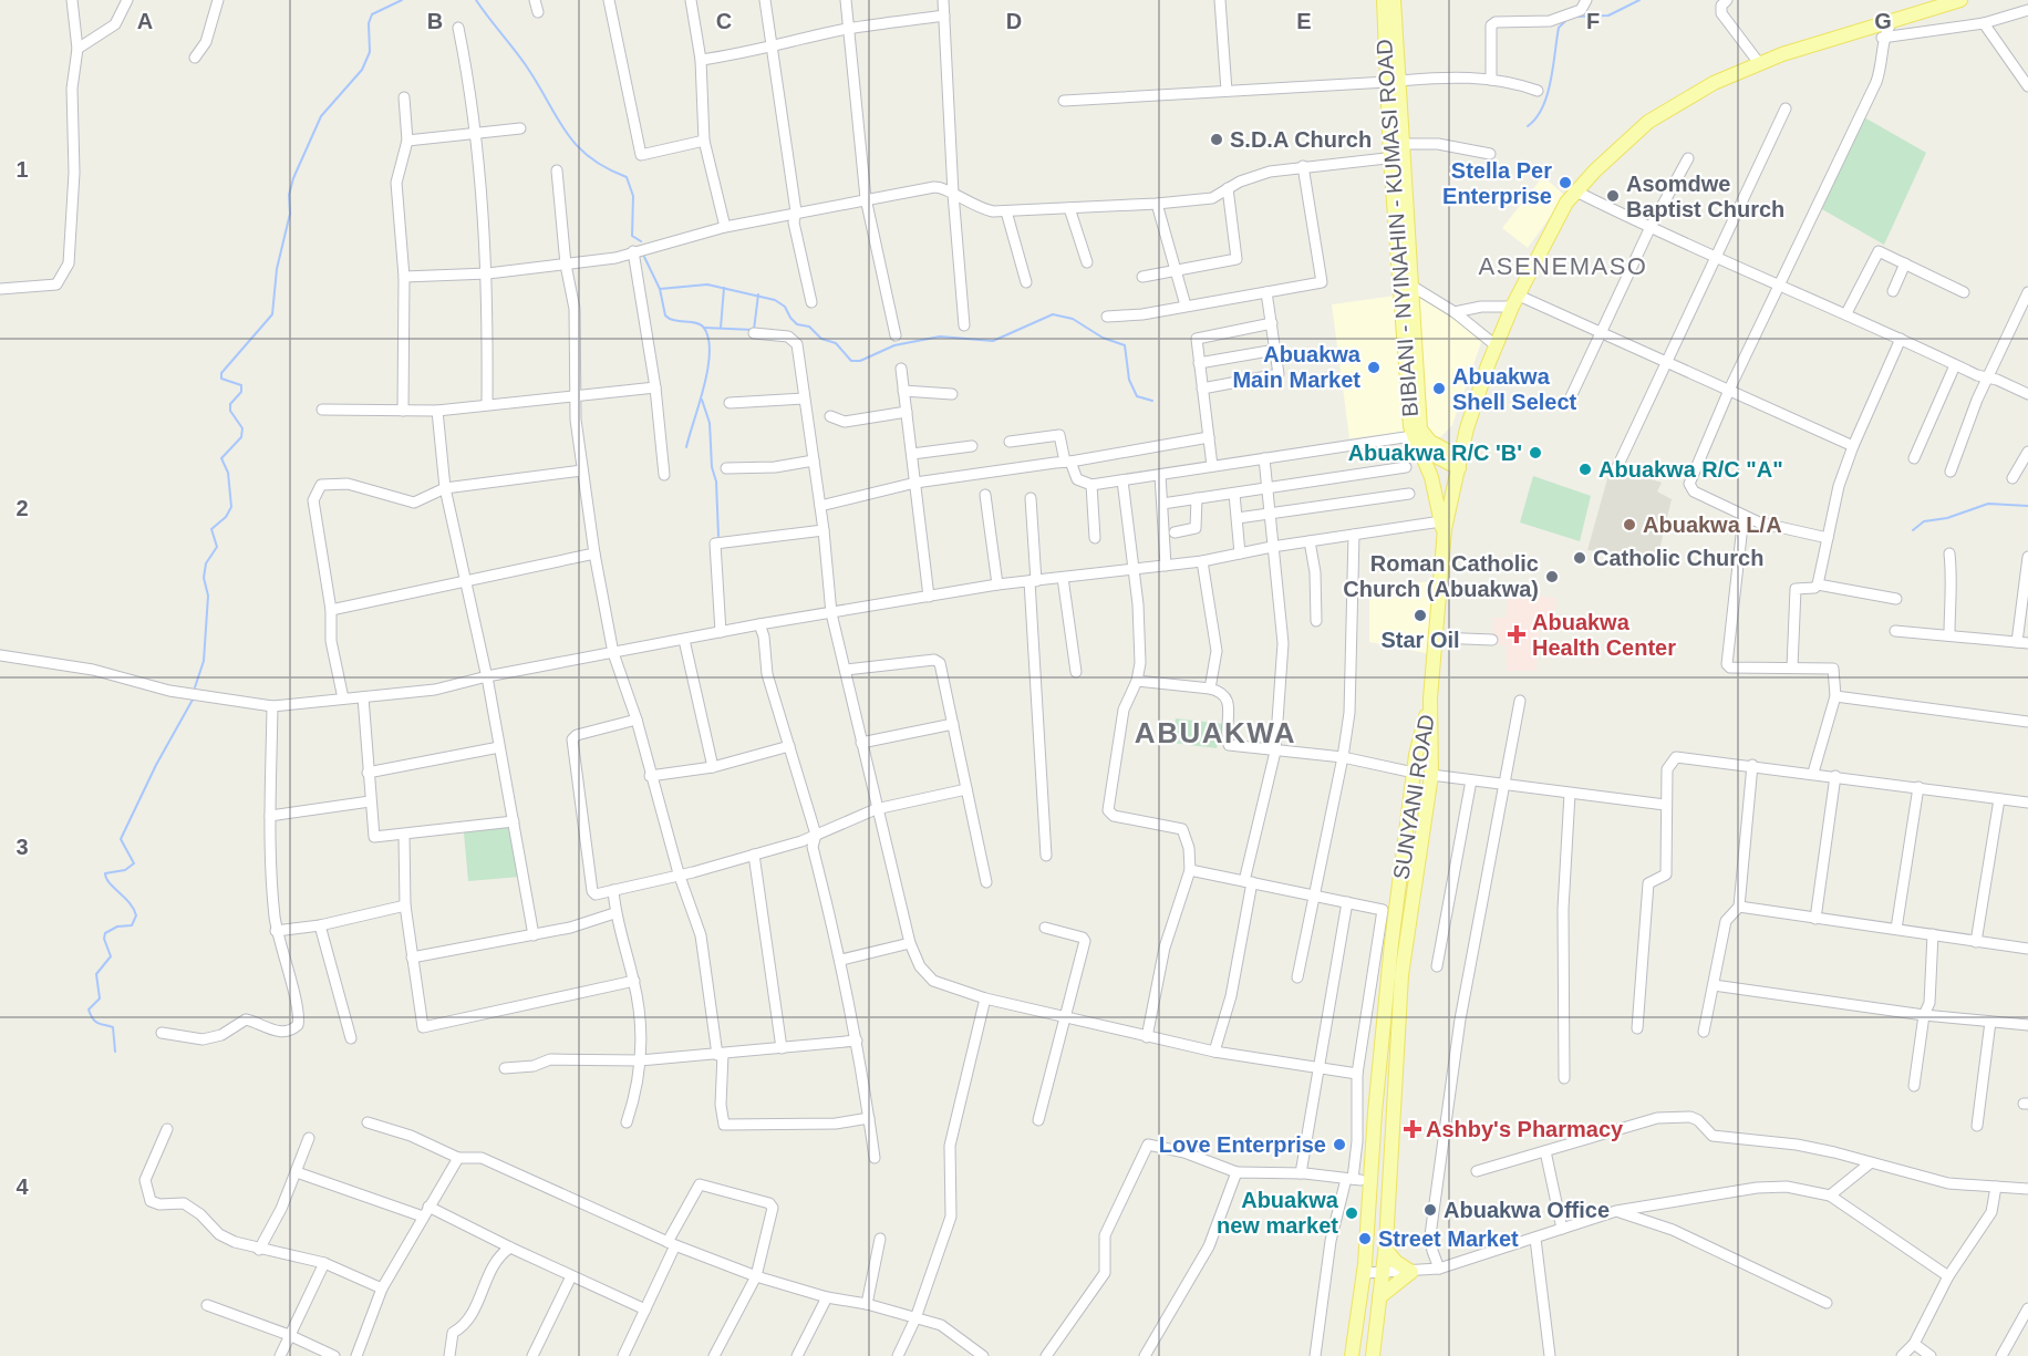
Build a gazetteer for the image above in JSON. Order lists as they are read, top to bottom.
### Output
{
  "streets": {
    "main road": ["BIBIANI - NYINAHIN - KUMASI ROAD", "SUNYANI ROAD"]
  },
  "districts": ["ASENEMASO", "ABUAKWA"],
  "places": {
    "other": [
      "S.D.A Church",
      "Stella Per Enterprise",
      "Asomdwe Baptist Church",
      "Abuakwa Main Market",
      "Abuakwa Shell Select",
      "Abuakwa R/C 'B'",
      "Abuakwa R/C \"A\"",
      "Abuakwa L/A",
      "Catholic Church",
      "Roman Catholic Church (Abuakwa)",
      "Star Oil",
      "Love Enterprise",
      "Abuakwa Office",
      "Abuakwa new market",
      "Street Market"
    ],
    "health": ["Abuakwa Health Center", "Ashby's Pharmacy"]
  },
  "grid": {
    "columns": [
      "A",
      "B",
      "C",
      "D",
      "E",
      "F",
      "G"
    ],
    "rows": [
      "1",
      "2",
      "3",
      "4"
    ]
  }
}
